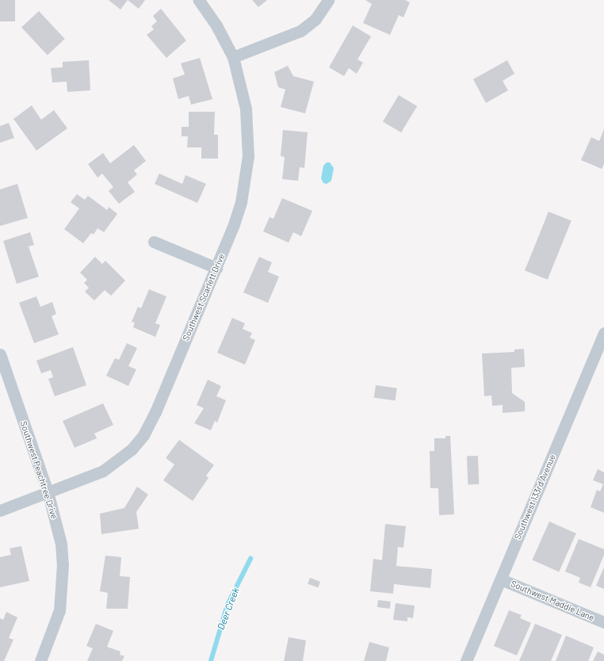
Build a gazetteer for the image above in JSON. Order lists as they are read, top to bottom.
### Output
{
  "streets": {
    "street": [
      "Southwest Scarlett Drive",
      "Southwest Peachtree Drive",
      "Southwest 133rd Avenue",
      "Southwest Maddie Lane"
    ]
  },
  "crossings": [
    ["Southwest Scarlett Drive", "Southwest Peachtree Drive"],
    ["Southwest 133rd Avenue", "Southwest Maddie Lane"]
  ],
  "water": ["Deer Creek"]
}
